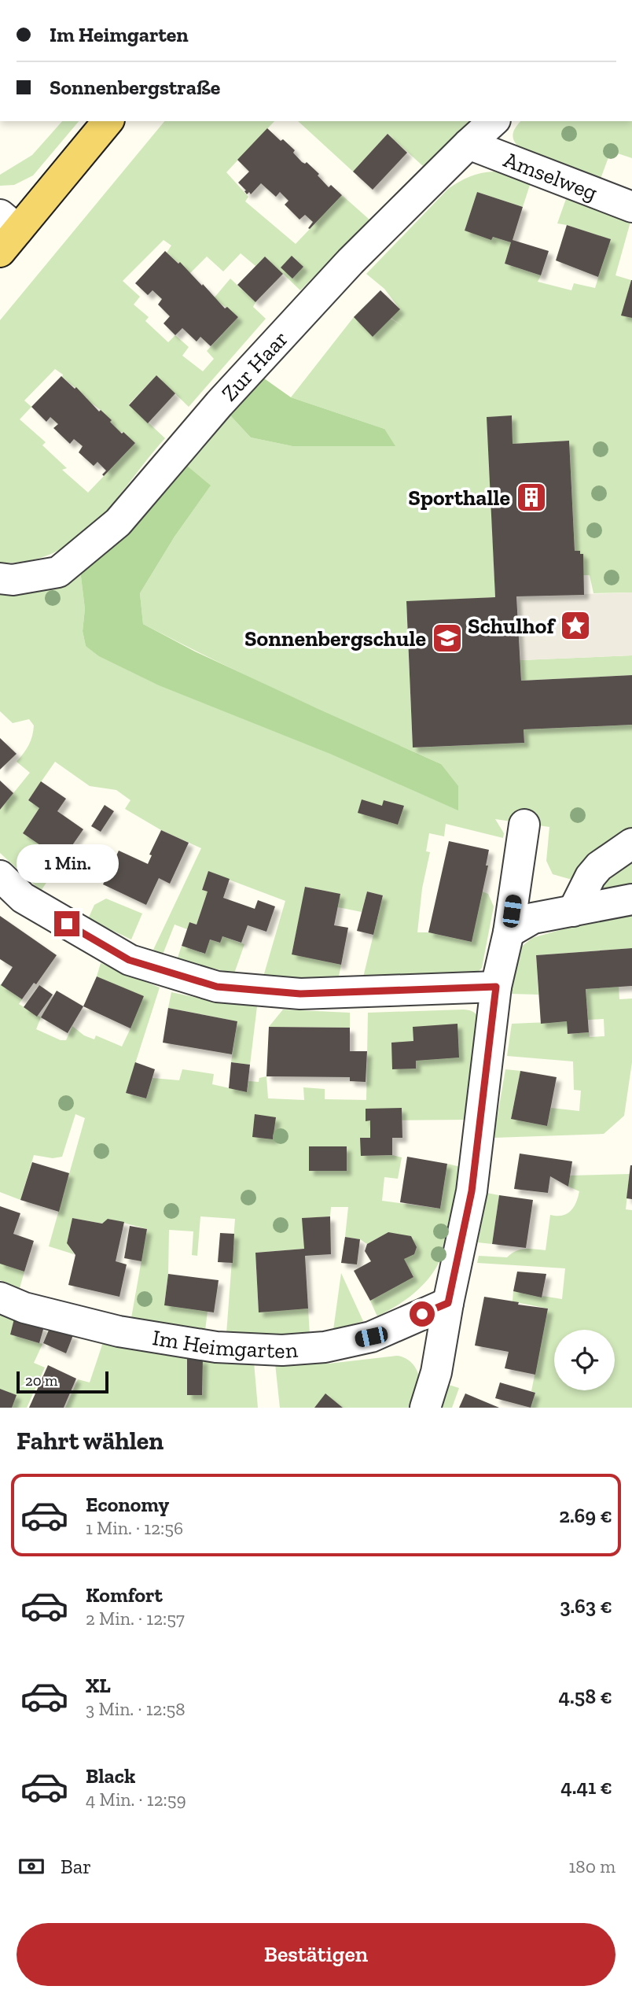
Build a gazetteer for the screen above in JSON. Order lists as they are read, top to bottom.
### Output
{
  "streets": {
    "street": ["Amselweg", "Zur Haar", "Im Heimgarten"]
  },
  "crossings": [
    ["Amselweg", "Zur Haar"]
  ],
  "places": {
    "building": ["Sporthalle"],
    "place": ["Schulhof"],
    "school or university": ["Sonnenbergschule"]
  },
  "scale_bar": "20 m",
  "page": {
    "banner": ["Im Heimgarten", "Sonnenbergstraße"],
    "bubble": "1 Min.",
    "scale": "20 m",
    "heading": "Fahrt wählen",
    "list": [
      {
        "name": "Economy",
        "note": "1 Min. · 12:56",
        "value": "2.69 €"
      },
      {
        "name": "Komfort",
        "note": "2 Min. · 12:57",
        "value": "3.63 €"
      },
      {
        "name": "XL",
        "note": "3 Min. · 12:58",
        "value": "4.58 €"
      },
      {
        "name": "Black",
        "note": "4 Min. · 12:59",
        "value": "4.41 €"
      }
    ],
    "pay": ["Bar", "180 m"],
    "buttons": "Bestätigen"
  }
}
